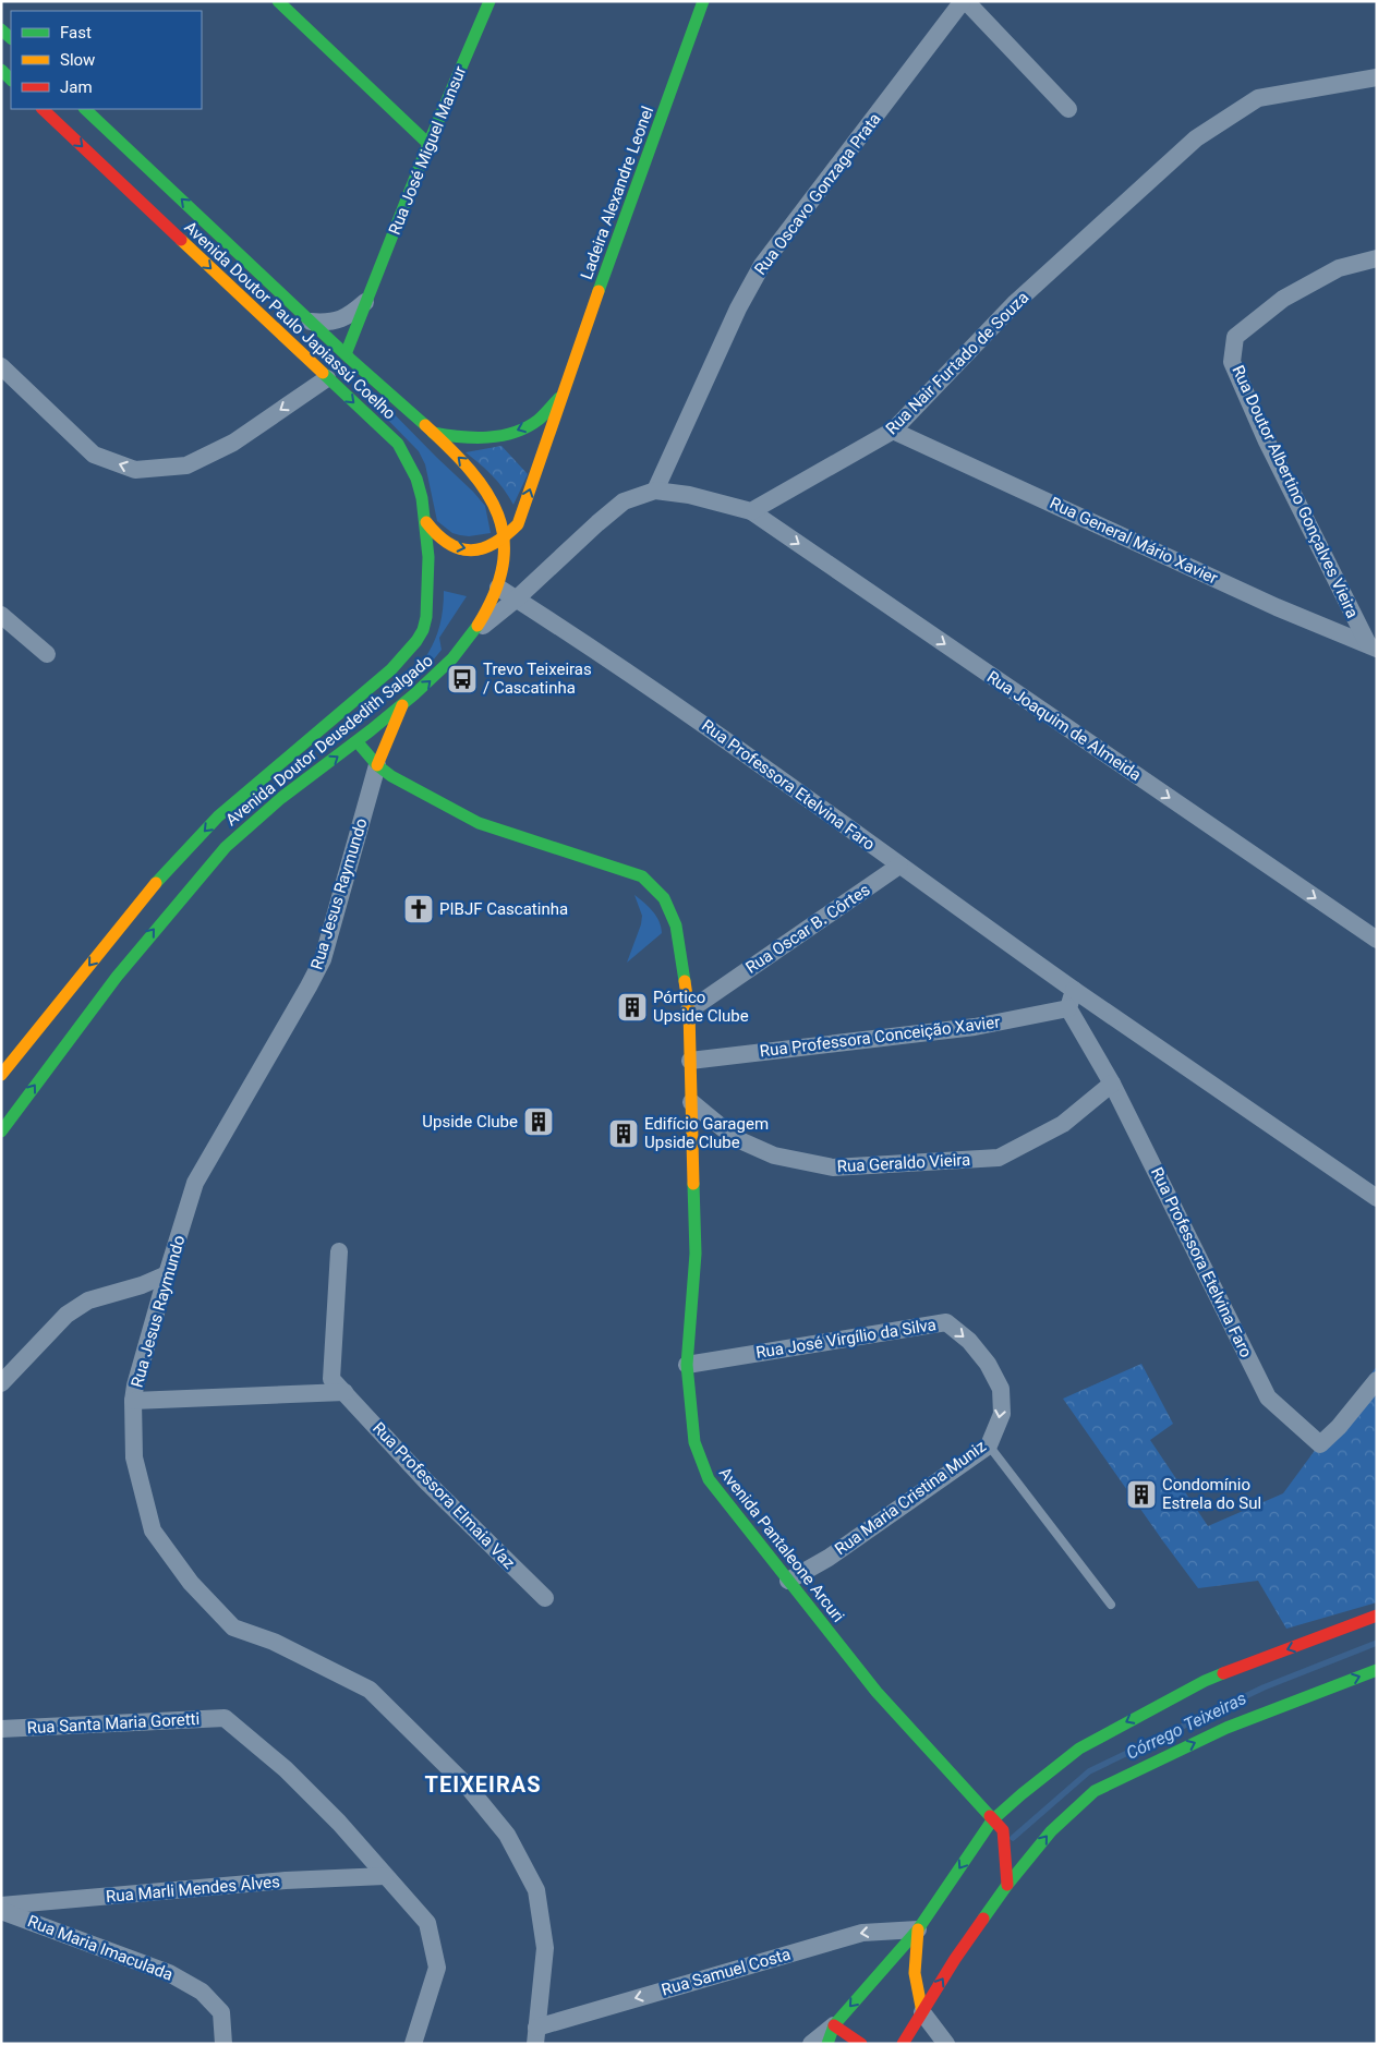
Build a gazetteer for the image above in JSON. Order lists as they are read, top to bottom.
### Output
{
  "streets": {
    "main road": [
      "Rua José Miguel Mansur",
      "Ladeira Alexandre Leonel",
      "Avenida Doutor Paulo Japiassú Coelho",
      "Avenida Doutor Deusdedith Salgado",
      "Rua Jesus Raymundo",
      "Avenida Pantaleone Arcuri"
    ],
    "street": [
      "Rua Oscavo Gonzaga Prata",
      "Rua Nair Furtado de Souza",
      "Rua Doutor Albertino Gonçalves Vieira",
      "Rua General Mário Xavier",
      "Rua Joaquim de Almeida",
      "Rua Professora Etelvina Faro",
      "Rua Oscar B. Côrtes",
      "Rua Professora Conceição Xavier",
      "Rua Geraldo Vieira",
      "Rua José Virgílio da Silva",
      "Rua Professora Elmaia Vaz",
      "Rua Maria Cristina Muniz",
      "Rua Santa Maria Goretti",
      "Rua Marli Mendes Alves",
      "Rua Maria Imaculada",
      "Rua Samuel Costa"
    ]
  },
  "crossings": [
    ["Rua José Miguel Mansur", "Avenida Doutor Paulo Japiassú Coelho"],
    ["Ladeira Alexandre Leonel", "Avenida Doutor Paulo Japiassú Coelho"],
    ["Ladeira Alexandre Leonel", "Avenida Doutor Deusdedith Salgado"],
    ["Avenida Doutor Paulo Japiassú Coelho", "Avenida Doutor Deusdedith Salgado"],
    ["Rua Nair Furtado de Souza", "Rua General Mário Xavier"],
    ["Rua Nair Furtado de Souza", "Rua Joaquim de Almeida"],
    ["Rua Doutor Albertino Gonçalves Vieira", "Rua General Mário Xavier"],
    ["Avenida Doutor Deusdedith Salgado", "Rua Professora Etelvina Faro"],
    ["Avenida Doutor Deusdedith Salgado", "Rua Jesus Raymundo"],
    ["Avenida Doutor Deusdedith Salgado", "Avenida Pantaleone Arcuri"],
    ["Rua Professora Etelvina Faro", "Rua Oscar B. Côrtes"],
    ["Rua Professora Etelvina Faro", "Rua Professora Conceição Xavier"],
    ["Rua Professora Etelvina Faro", "Rua Geraldo Vieira"],
    ["Rua Jesus Raymundo", "Avenida Pantaleone Arcuri"],
    ["Rua Jesus Raymundo", "Rua Samuel Costa"],
    ["Rua Oscar B. Côrtes", "Avenida Pantaleone Arcuri"],
    ["Rua Professora Conceição Xavier", "Avenida Pantaleone Arcuri"],
    ["Rua Geraldo Vieira", "Avenida Pantaleone Arcuri"],
    ["Rua José Virgílio da Silva", "Rua Maria Cristina Muniz"],
    ["Rua José Virgílio da Silva", "Avenida Pantaleone Arcuri"],
    ["Rua Maria Cristina Muniz", "Avenida Pantaleone Arcuri"],
    ["Rua Santa Maria Goretti", "Rua Marli Mendes Alves"]
  ],
  "one_way": ["Rua Joaquim de Almeida", "Rua José Virgílio da Silva", "Rua Samuel Costa"],
  "districts": ["TEIXEIRAS"],
  "water": ["Córrego Teixeiras"],
  "places": {
    "bus stop": ["Trevo Teixeiras / Cascatinha"],
    "church": ["PIBJF Cascatinha"],
    "building": [
      "Pórtico Upside Clube",
      "Upside Clube",
      "Edifício Garagem Upside Clube",
      "Condomínio Estrela do Sul"
    ]
  },
  "legend": ["Fast", "Slow", "Jam"]
}
